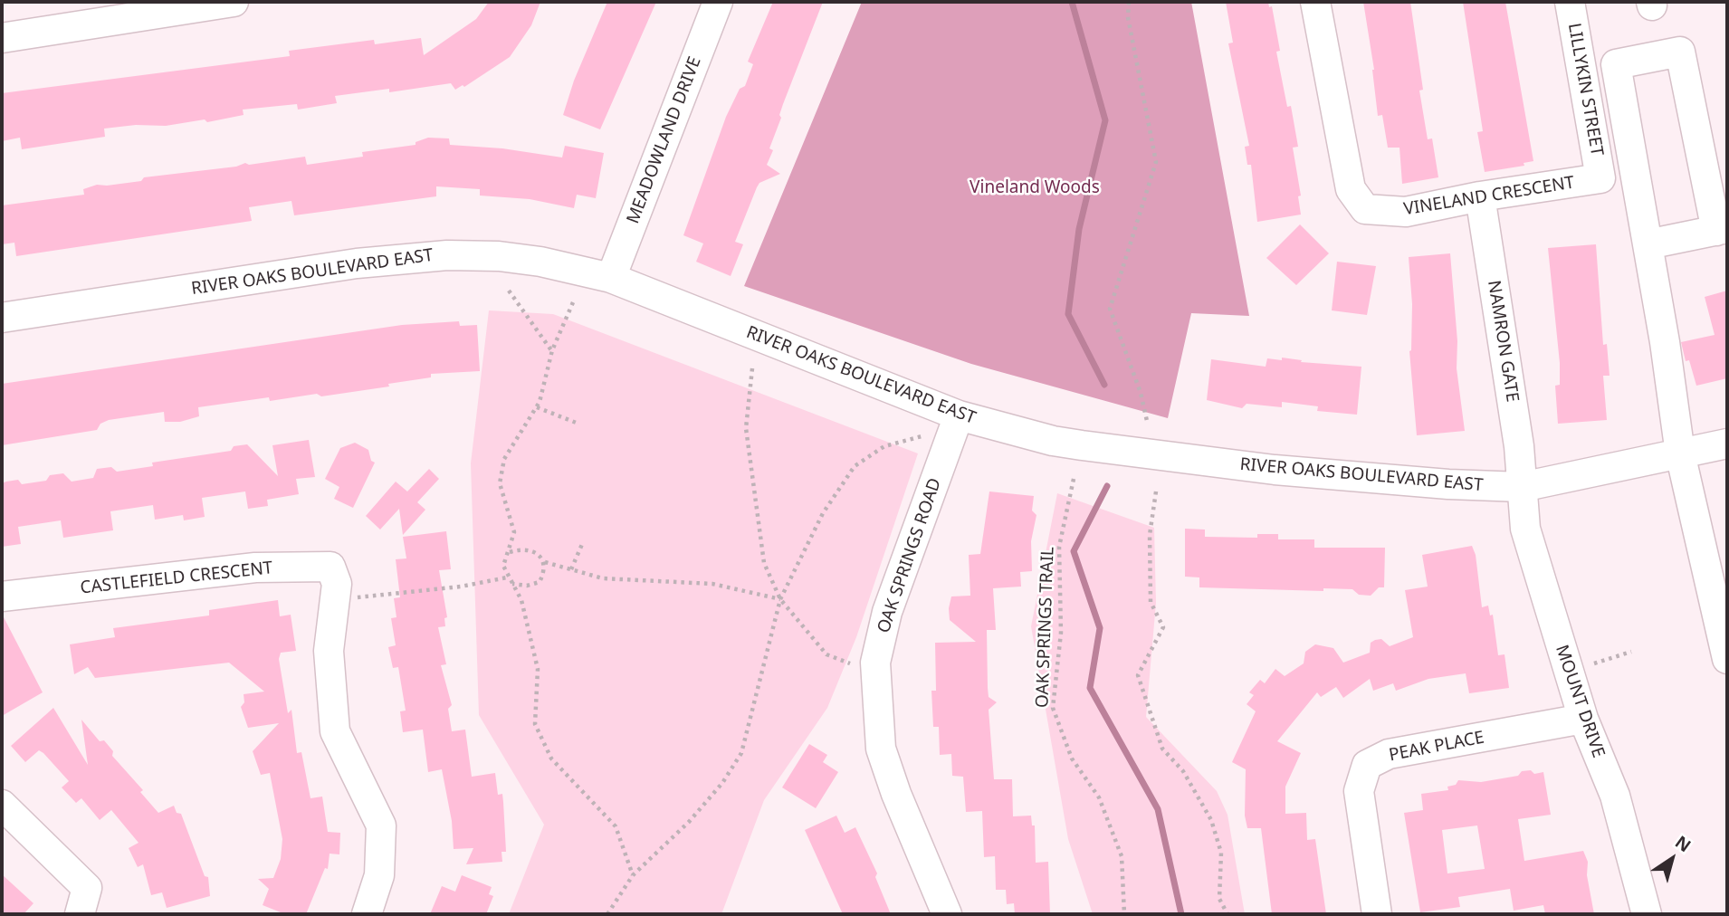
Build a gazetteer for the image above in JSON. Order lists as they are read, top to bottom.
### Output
{
  "streets": {
    "street": [
      "LILLYKIN STREET",
      "MEADOWLAND DRIVE",
      "VINELAND CRESCENT",
      "RIVER OAKS BOULEVARD EAST",
      "NAMRON GATE",
      "OAK SPRINGS ROAD",
      "CASTLEFIELD CRESCENT",
      "MOUNT DRIVE",
      "PEAK PLACE"
    ],
    "path": ["OAK SPRINGS TRAIL"]
  },
  "crossings": [
    ["LILLYKIN STREET", "VINELAND CRESCENT"],
    ["MEADOWLAND DRIVE", "RIVER OAKS BOULEVARD EAST"],
    ["VINELAND CRESCENT", "NAMRON GATE"],
    ["RIVER OAKS BOULEVARD EAST", "NAMRON GATE"],
    ["RIVER OAKS BOULEVARD EAST", "OAK SPRINGS ROAD"],
    ["RIVER OAKS BOULEVARD EAST", "MOUNT DRIVE"],
    ["NAMRON GATE", "MOUNT DRIVE"],
    ["MOUNT DRIVE", "PEAK PLACE"]
  ],
  "parks": ["Vineland Woods"],
  "north": "top right"
}
